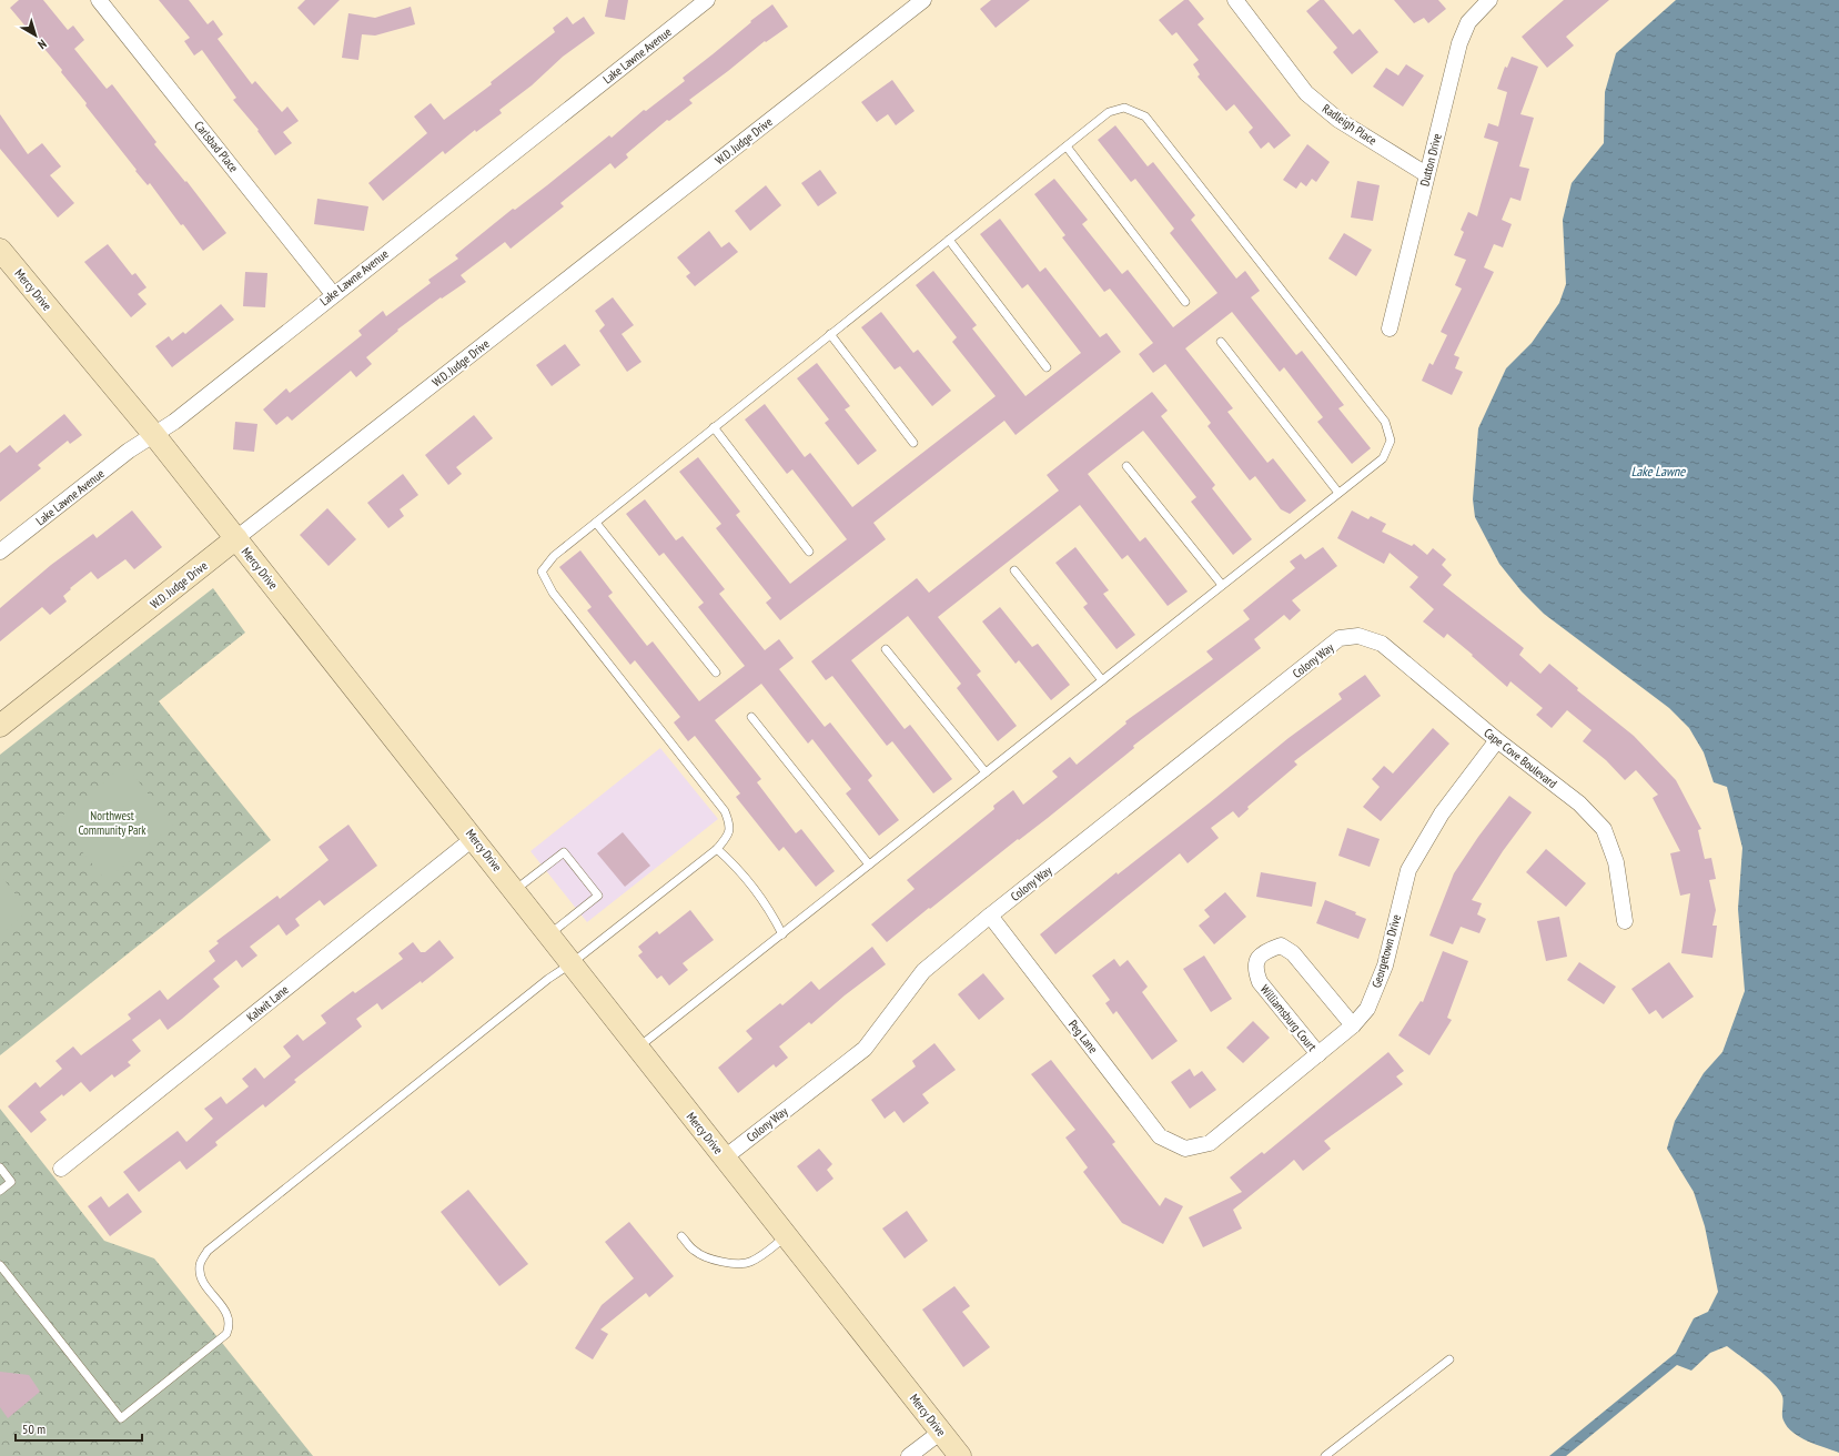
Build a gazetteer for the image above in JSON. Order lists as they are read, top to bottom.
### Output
{
  "streets": {
    "street": [
      "Lake Lawne Avenue",
      "Radleigh Place",
      "W.D. Judge Drive",
      "Carlsbad Place",
      "Dutton Drive",
      "Mercy Drive",
      "Colony Way",
      "Cape Cove Boulevard",
      "Georgetown Drive",
      "Kalwit Lane",
      "Williamsburg Court",
      "Peg Lane"
    ]
  },
  "crossings": [
    ["Lake Lawne Avenue", "Carlsbad Place"],
    ["Lake Lawne Avenue", "Mercy Drive"],
    ["Radleigh Place", "Dutton Drive"],
    ["W.D. Judge Drive", "Mercy Drive"],
    ["Mercy Drive", "Colony Way"],
    ["Mercy Drive", "Kalwit Lane"],
    ["Colony Way", "Cape Cove Boulevard"],
    ["Colony Way", "Peg Lane"],
    ["Cape Cove Boulevard", "Georgetown Drive"],
    ["Georgetown Drive", "Williamsburg Court"],
    ["Georgetown Drive", "Peg Lane"]
  ],
  "water": ["Lake Lawne"],
  "parks": ["Northwest Community Park"],
  "scale_bar": "50 m",
  "north": "bottom right"
}
